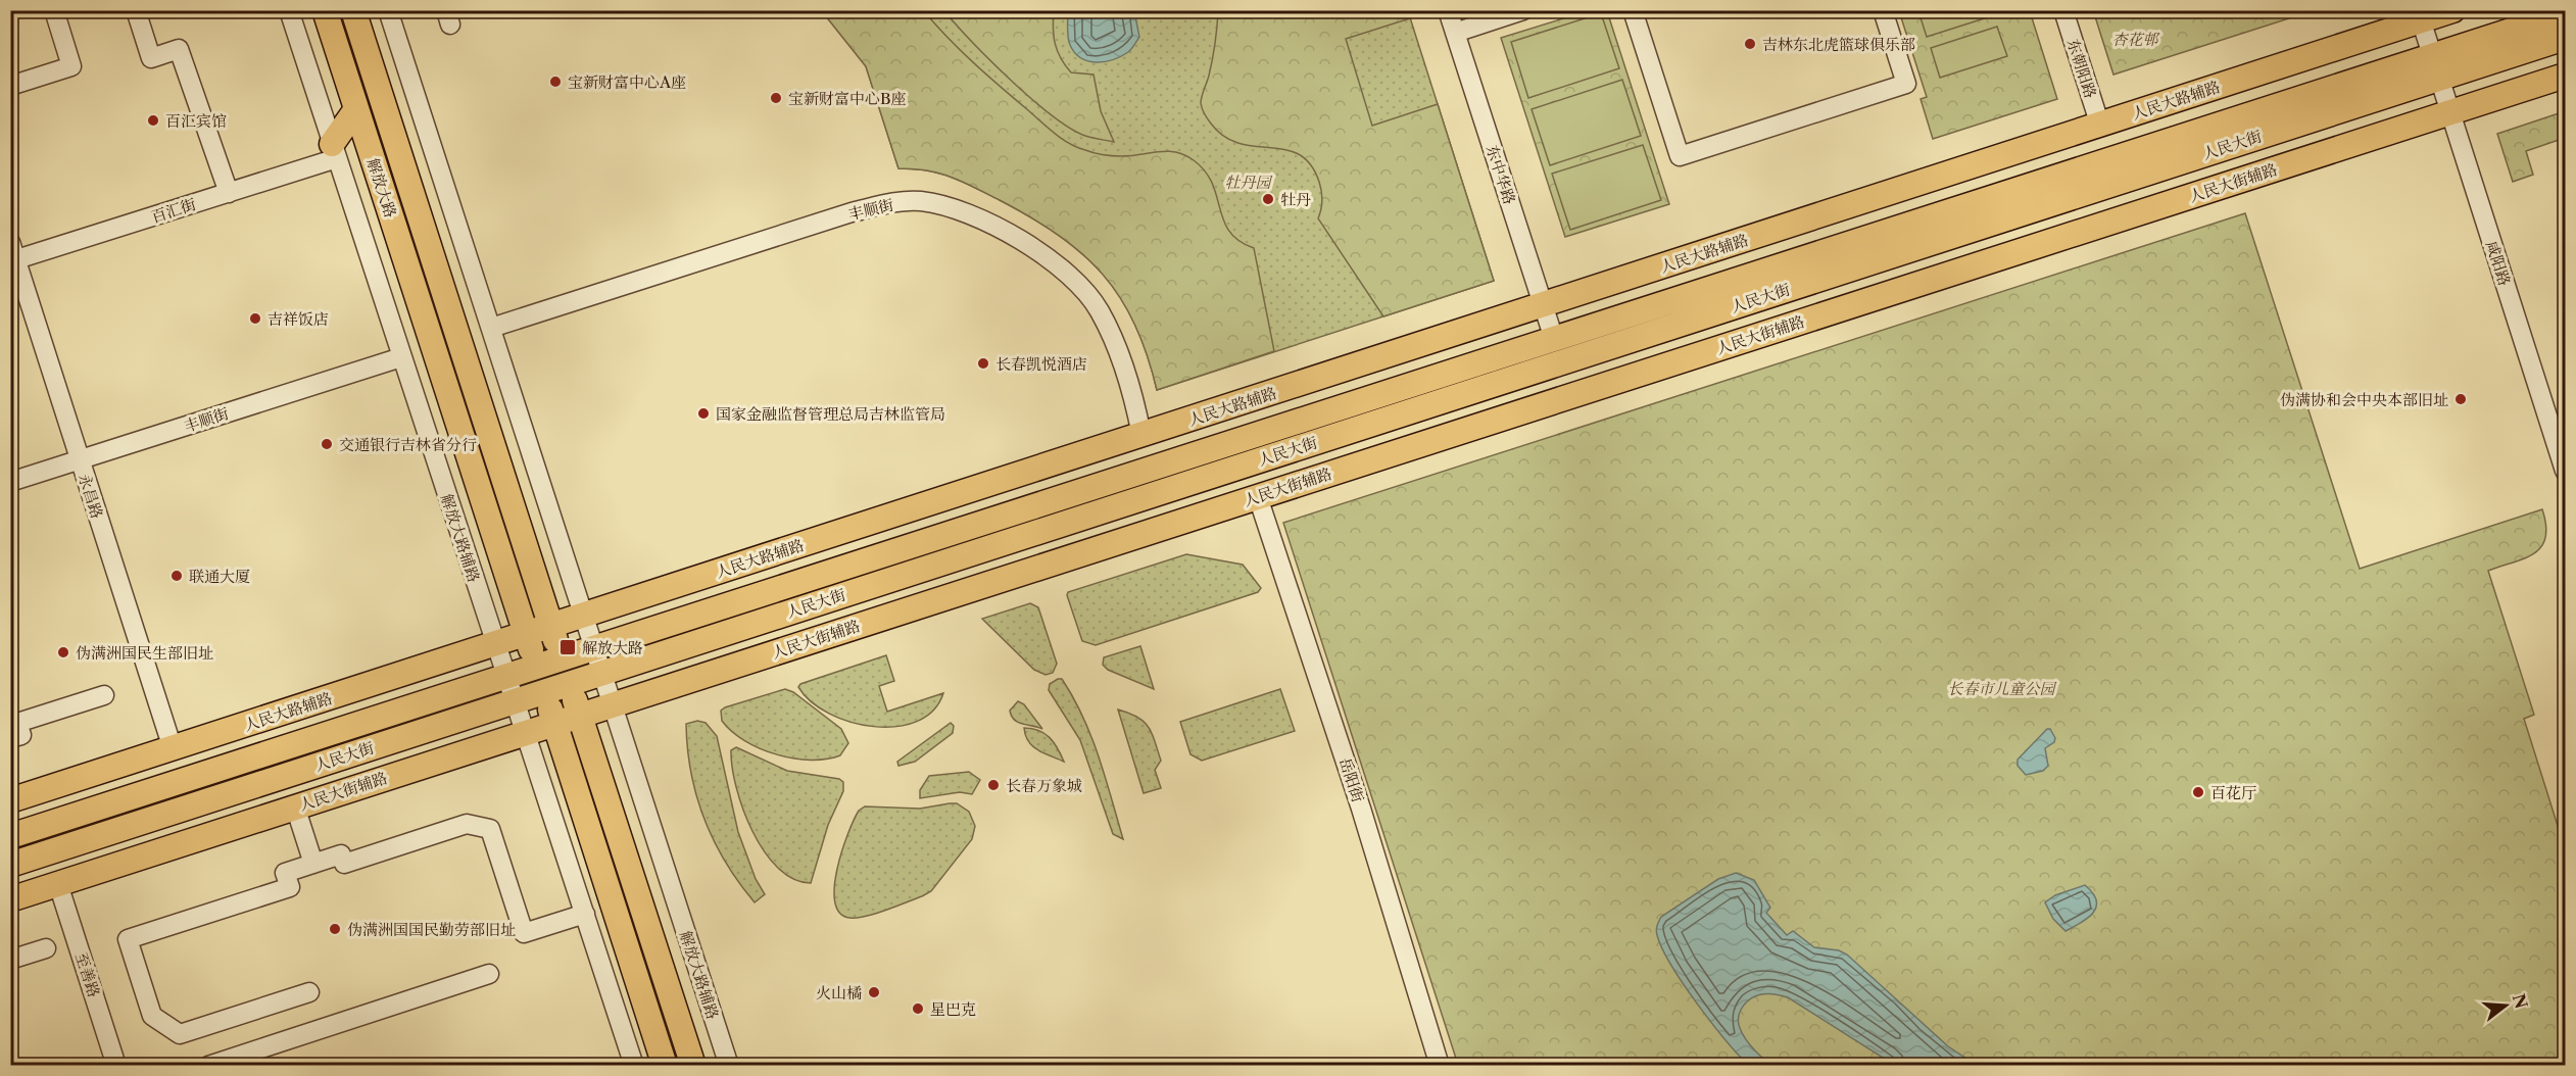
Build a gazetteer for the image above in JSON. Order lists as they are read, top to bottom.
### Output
{
  "streets": {
    "main road": [
      "人民大路辅路",
      "人民大街",
      "人民大街辅路",
      "解放大路"
    ],
    "street": [
      "东朝阳路",
      "东中华路",
      "丰顺街",
      "百汇街",
      "咸阳路",
      "永昌路",
      "解放大路辅路",
      "岳阳街",
      "至善路"
    ]
  },
  "crossings": [
    ["东朝阳路", "人民大路辅路"],
    ["人民大路辅路", "东中华路"],
    ["人民大路辅路", "解放大路"],
    ["人民大路辅路", "丰顺街"],
    ["人民大路辅路", "咸阳路"],
    ["人民大路辅路", "永昌路"],
    ["人民大路辅路", "解放大路辅路"],
    ["人民大街", "东中华路"],
    ["人民大街", "解放大路"],
    ["人民大街", "咸阳路"],
    ["人民大街", "解放大路辅路"],
    ["人民大街辅路", "解放大路"],
    ["人民大街辅路", "咸阳路"],
    ["人民大街辅路", "解放大路辅路"],
    ["人民大街辅路", "岳阳街"],
    ["人民大街辅路", "至善路"],
    ["丰顺街", "永昌路"],
    ["丰顺街", "解放大路辅路"],
    ["百汇街", "永昌路"],
    ["百汇街", "解放大路辅路"]
  ],
  "parks": ["杏花邨", "牡丹园", "长春市儿童公园"],
  "places": {
    "other": [
      "吉林东北虎篮球俱乐部",
      "宝新财富中心A座",
      "宝新财富中心B座",
      "百汇宾馆",
      "牡丹",
      "吉祥饭店",
      "长春凯悦酒店",
      "伪满协和会中央本部旧址",
      "国家金融监督管理总局吉林监管局",
      "交通银行吉林省分行",
      "联通大厦",
      "伪满洲国民生部旧址",
      "长春万象城",
      "百花厅",
      "伪满洲国国民勤劳部旧址",
      "火山橘",
      "星巴克"
    ],
    "transit": ["解放大路"]
  },
  "north": "right"
}
